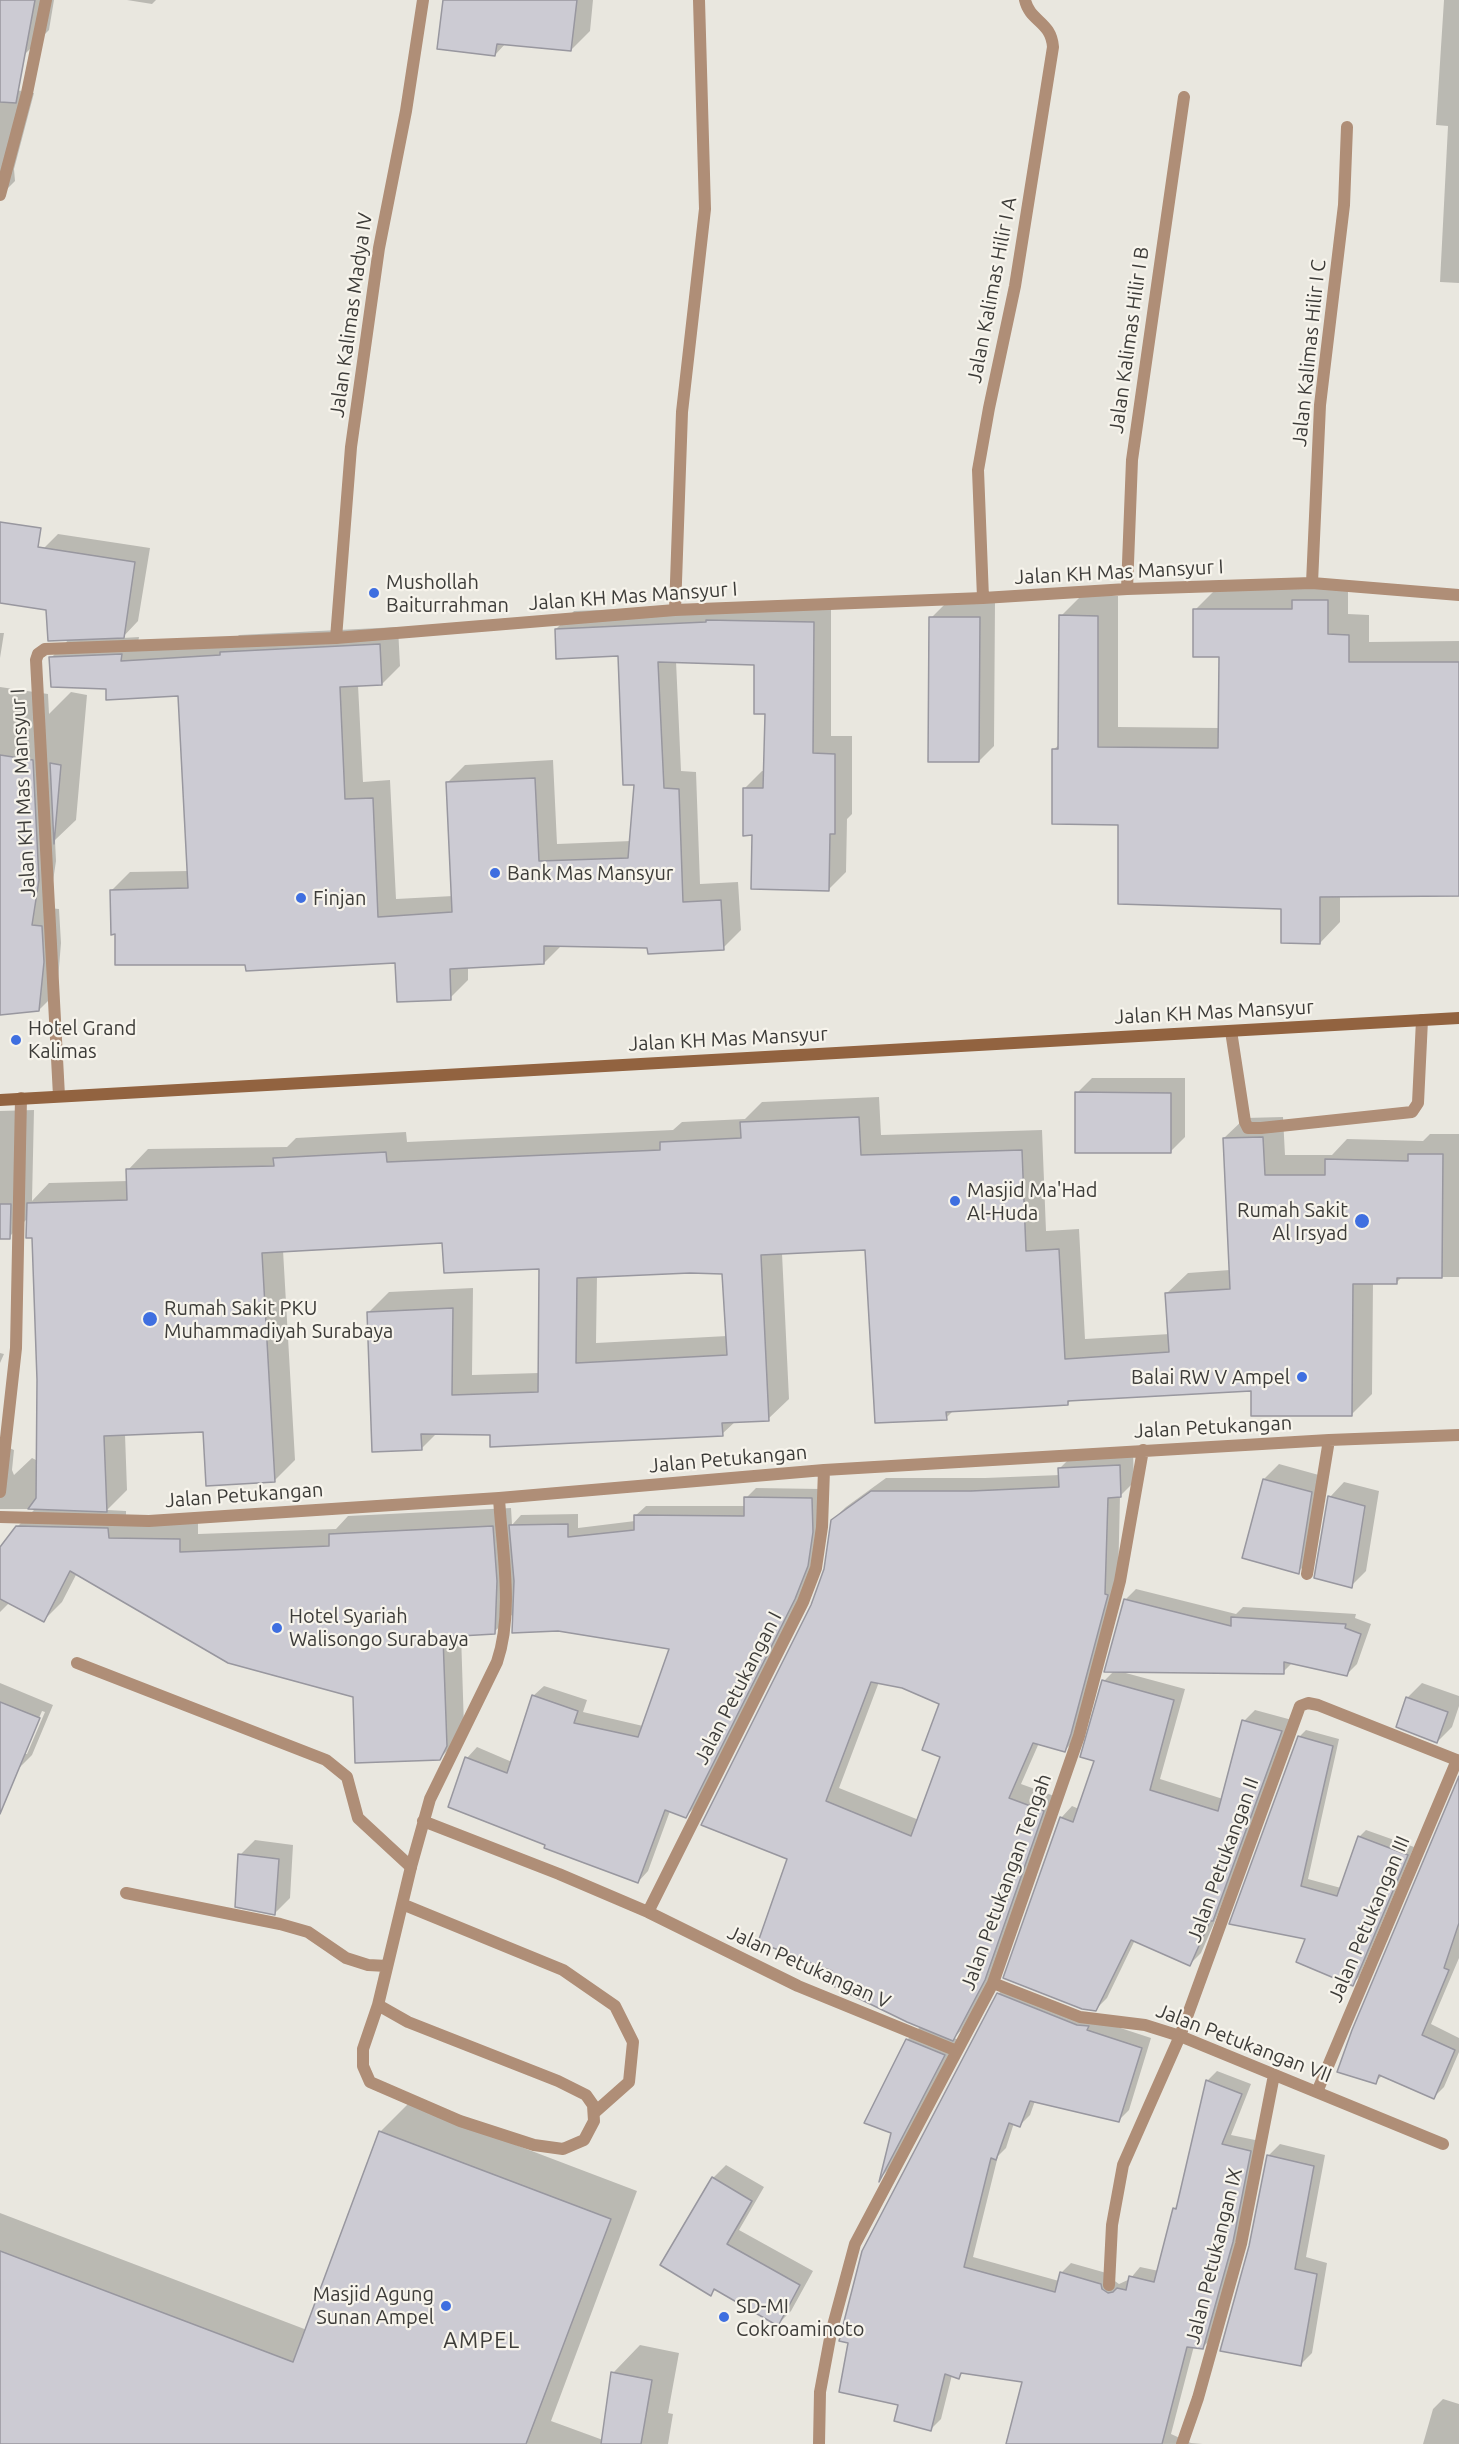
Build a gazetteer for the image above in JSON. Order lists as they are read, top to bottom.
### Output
{
  "streets": {
    "street": [
      "Jalan Kalimas Hilir I A",
      "Jalan Kalimas Madya IV",
      "Jalan Kalimas Hilir I B",
      "Jalan Kalimas Hilir I C",
      "Jalan KH Mas Mansyur I",
      "Jalan KH Mas Mansyur",
      "Jalan Petukangan",
      "Jalan Petukangan I",
      "Jalan Petukangan II",
      "Jalan Petukangan Tengah",
      "Jalan Petukangan III",
      "Jalan Petukangan V",
      "Jalan Petukangan VII",
      "Jalan Petukangan IX"
    ]
  },
  "crossings": [
    ["Jalan Kalimas Hilir I A", "Jalan KH Mas Mansyur I"],
    ["Jalan Kalimas Madya IV", "Jalan KH Mas Mansyur I"],
    ["Jalan Kalimas Hilir I B", "Jalan KH Mas Mansyur I"],
    ["Jalan Kalimas Hilir I C", "Jalan KH Mas Mansyur I"],
    ["Jalan KH Mas Mansyur I", "Jalan KH Mas Mansyur"],
    ["Jalan Petukangan", "Jalan Petukangan I"],
    ["Jalan Petukangan", "Jalan Petukangan Tengah"],
    ["Jalan Petukangan I", "Jalan Petukangan V"],
    ["Jalan Petukangan II", "Jalan Petukangan III"],
    ["Jalan Petukangan II", "Jalan Petukangan VII"],
    ["Jalan Petukangan Tengah", "Jalan Petukangan V"],
    ["Jalan Petukangan Tengah", "Jalan Petukangan VII"],
    ["Jalan Petukangan III", "Jalan Petukangan VII"],
    ["Jalan Petukangan VII", "Jalan Petukangan IX"]
  ],
  "districts": ["AMPEL"],
  "places": [
    "Mushollah Baiturrahman",
    "Bank Mas Mansyur",
    "Finjan",
    "Hotel Grand Kalimas",
    "Masjid Ma'Had Al-Huda",
    "Rumah Sakit Al Irsyad",
    "Rumah Sakit PKU Muhammadiyah Surabaya",
    "Balai RW V Ampel",
    "Hotel Syariah Walisongo Surabaya",
    "Masjid Agung Sunan Ampel",
    "SD-MI Cokroaminoto"
  ]
}
